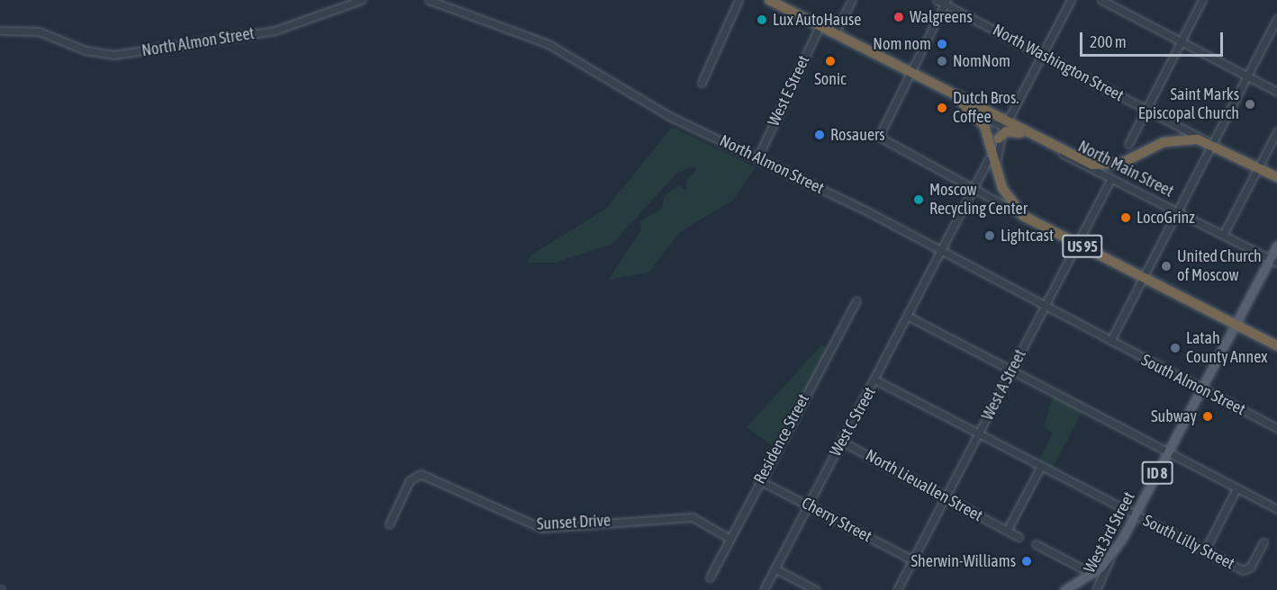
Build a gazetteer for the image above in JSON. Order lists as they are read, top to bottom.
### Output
{
  "streets": {
    "highway": ["North Main Street", "US 95"],
    "main road": ["ID 8", "West 3rd Street"],
    "street": [
      "North Almon Street",
      "North Washington Street",
      "West E Street",
      "West A Street",
      "South Almon Street",
      "West C Street",
      "Residence Street",
      "North Lieuallen Street",
      "Cherry Street",
      "Sunset Drive",
      "South Lilly Street"
    ]
  },
  "crossings": [
    ["North Almon Street", "West E Street"],
    ["North Almon Street", "West A Street"],
    ["North Almon Street", "South Almon Street"],
    ["North Almon Street", "West C Street"],
    ["North Washington Street", "North Main Street"],
    ["North Washington Street", "US 95"],
    ["West E Street", "North Main Street"],
    ["North Main Street", "US 95"],
    ["North Main Street", "West A Street"],
    ["North Main Street", "ID 8"],
    ["North Main Street", "West 3rd Street"],
    ["US 95", "West A Street"],
    ["US 95", "West 3rd Street"],
    ["West A Street", "North Lieuallen Street"],
    ["West A Street", "Cherry Street"],
    ["West A Street", "South Lilly Street"],
    ["South Almon Street", "West 3rd Street"],
    ["West C Street", "North Lieuallen Street"],
    ["West C Street", "Cherry Street"],
    ["West C Street", "South Lilly Street"],
    ["Residence Street", "Cherry Street"],
    ["Residence Street", "Sunset Drive"],
    ["ID 8", "West 3rd Street"],
    ["West 3rd Street", "South Lilly Street"]
  ],
  "places": [
    "Walgreens",
    "Lux AutoHause",
    "Nom nom",
    "Sonic",
    "NomNom",
    "Saint Marks Episcopal Church",
    "Dutch Bros. Coffee",
    "Rosauers",
    "Moscow Recycling Center",
    "LocoGrinz",
    "Lightcast",
    "United Church of Moscow",
    "Latah County Annex",
    "Subway",
    "Sherwin-Williams"
  ],
  "scale_bar": "200 m"
}
